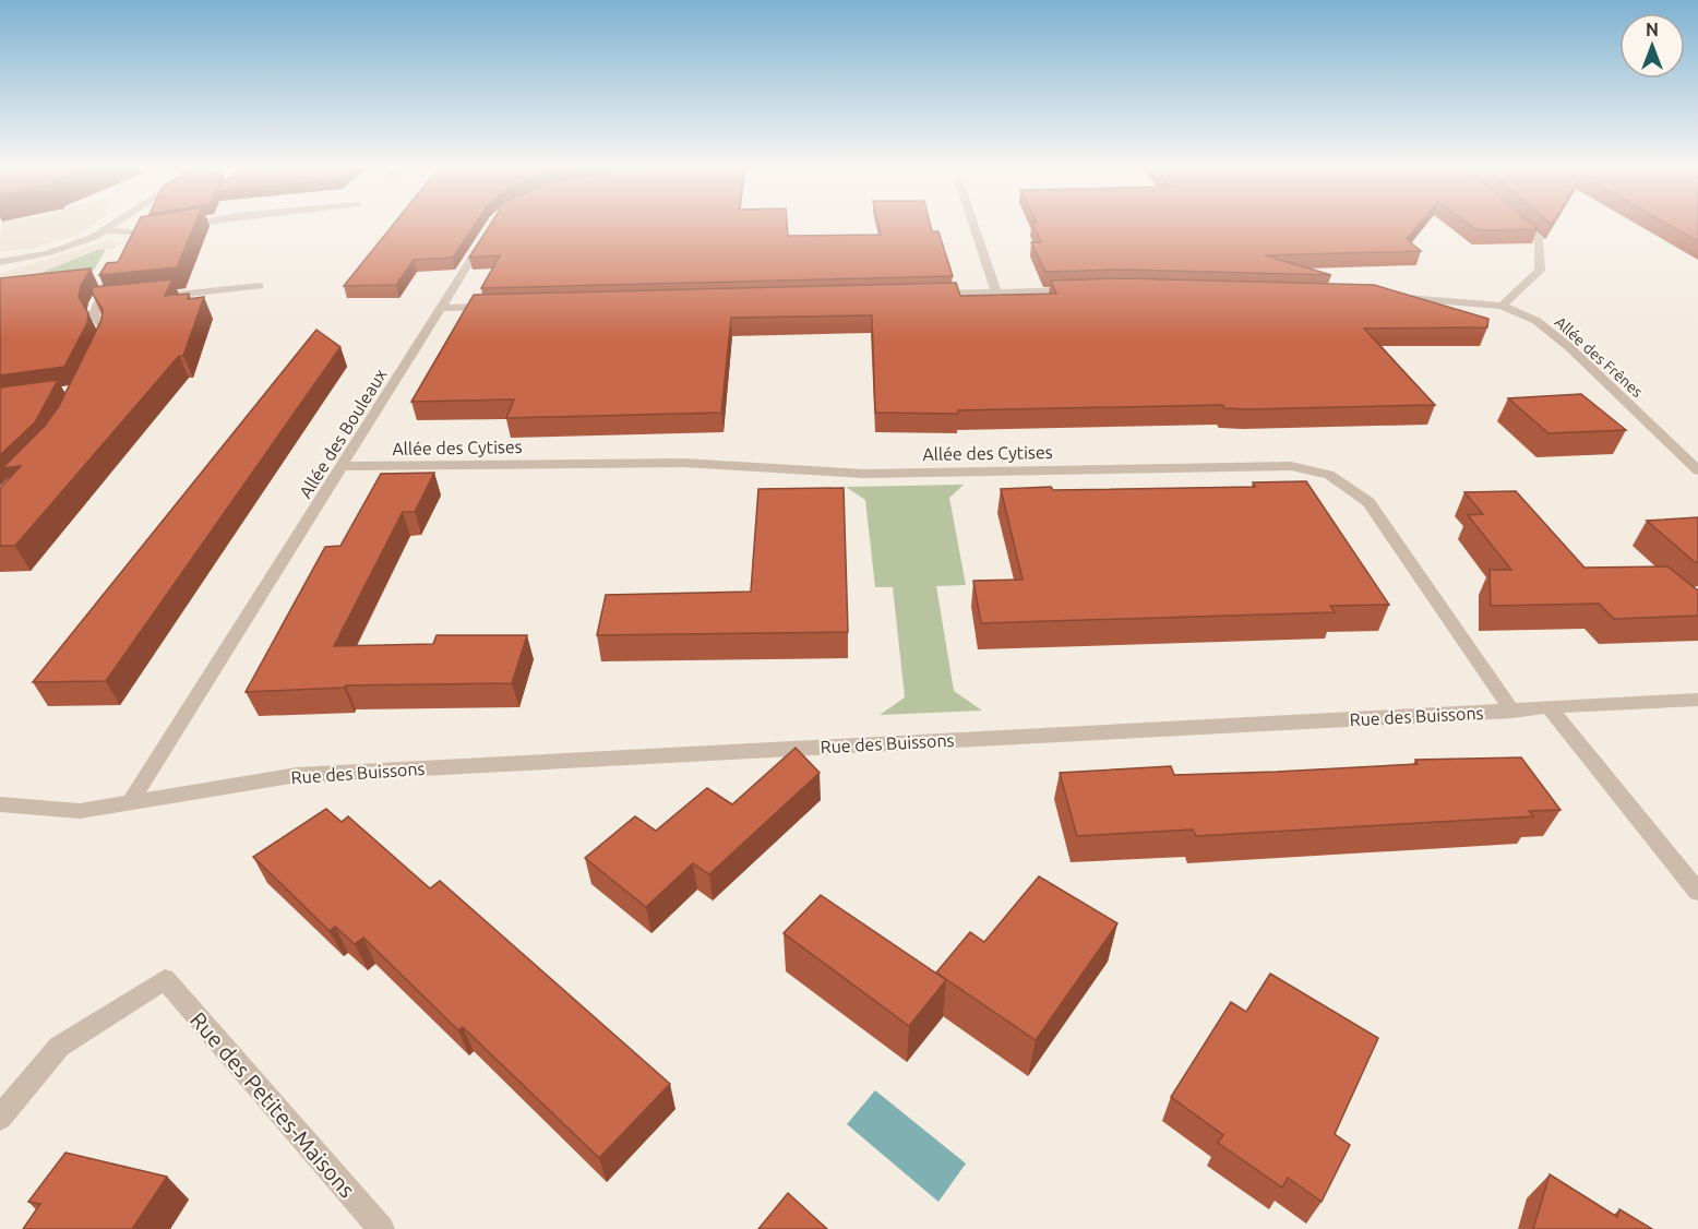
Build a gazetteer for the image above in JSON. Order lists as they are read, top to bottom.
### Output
{
  "streets": {
    "street": [
      "Allée des Frênes",
      "Allée des Bouleaux",
      "Allée des Cytises",
      "Rue des Buissons",
      "Rue des Petites-Maisons"
    ]
  },
  "crossings": [
    ["Allée des Bouleaux", "Allée des Cytises"],
    ["Allée des Bouleaux", "Rue des Buissons"],
    ["Allée des Cytises", "Rue des Buissons"]
  ],
  "north": "top"
}
